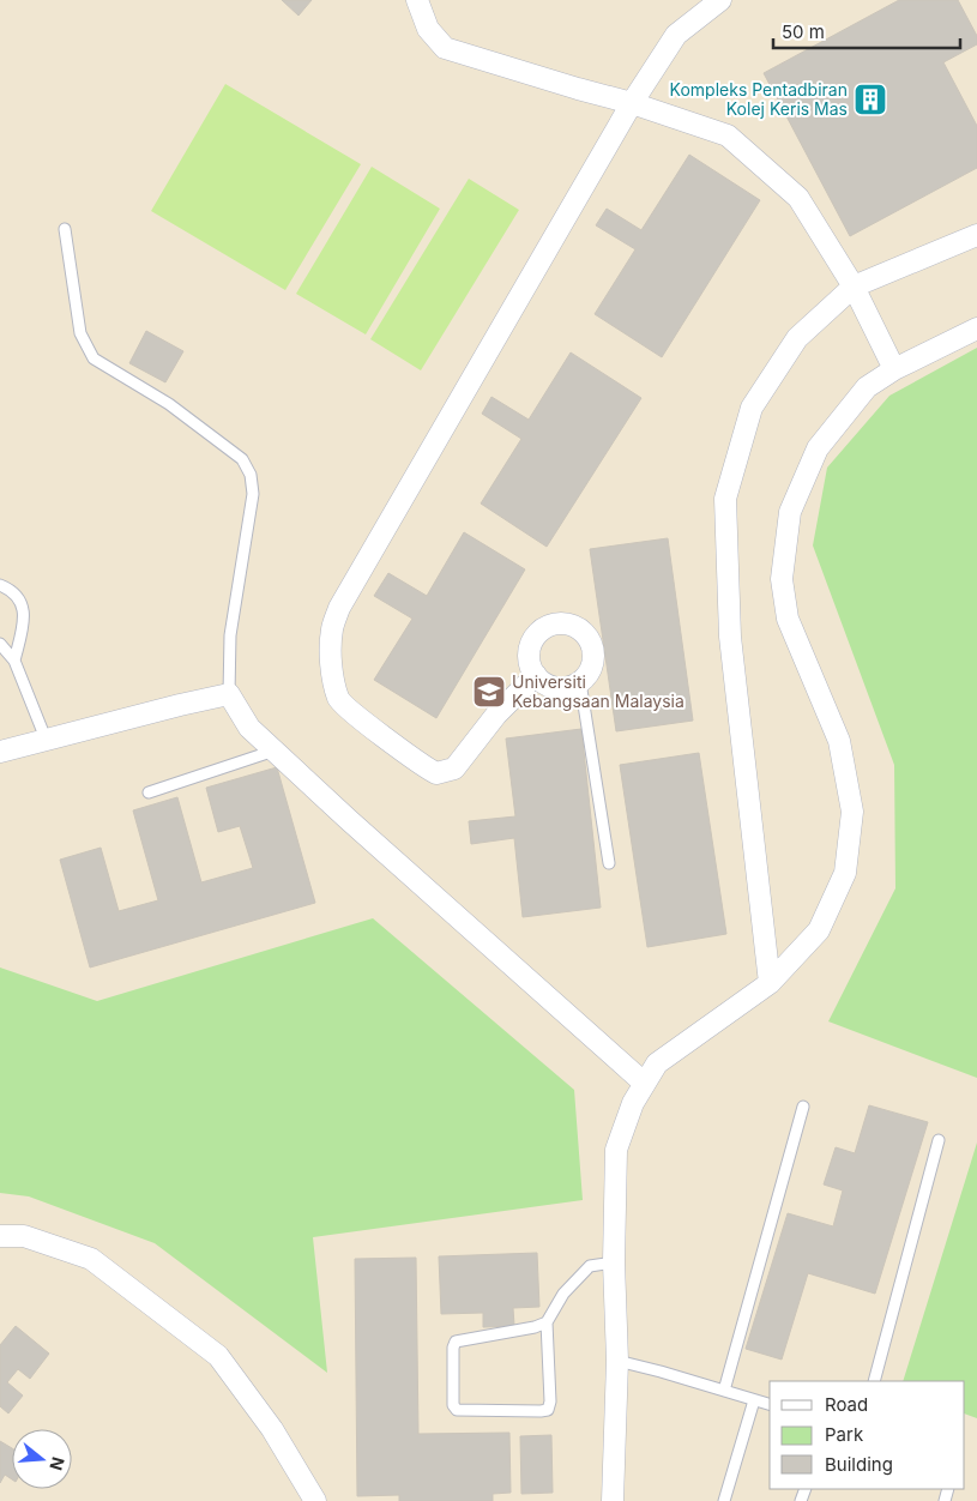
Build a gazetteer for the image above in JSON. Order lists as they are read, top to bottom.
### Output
{
  "places": {
    "building": ["Kompleks Pentadbiran Kolej Keris Mas"],
    "school or university": ["Universiti Kebangsaan Malaysia"]
  },
  "legend": ["Road", "Park", "Building"],
  "scale_bar": "50 m",
  "north": "right"
}
